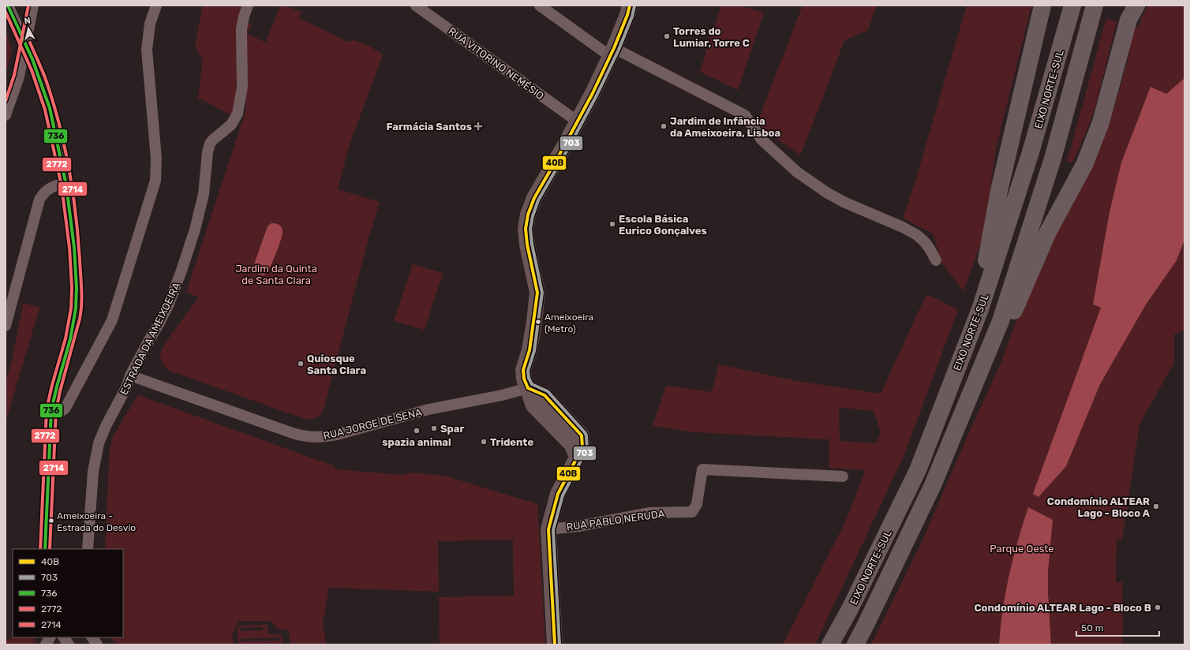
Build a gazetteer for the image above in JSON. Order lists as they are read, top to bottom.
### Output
{
  "streets": {
    "highway": ["EIXO NORTE-SUL"],
    "street": [
      "RUA VITORINO NEMÉSIO",
      "ESTRADA DA AMEIXOEIRA",
      "RUA JORGE DE SENA",
      "RUA PABLO NERUDA"
    ]
  },
  "crossings": [
    ["ESTRADA DA AMEIXOEIRA", "RUA JORGE DE SENA"]
  ],
  "parks": ["Jardim da Quinta de Santa Clara", "Parque Oeste"],
  "places": {
    "other": [
      "Torres do Lumiar, Torre C",
      "Jardim de Infância da Ameixoeira, Lisboa",
      "Escola Básica Eurico Gonçalves",
      "Ameixoeira (Metro)",
      "Quiosque Santa Clara",
      "Spar",
      "spazia animal",
      "Tridente",
      "Condomínio ALTEAR Lago - Bloco A",
      "Ameixoeira - Estrada do Desvio",
      "Condomínio ALTEAR Lago - Bloco B"
    ],
    "health": ["Farmácia Santos"]
  },
  "lines": [
    "transit line 40B",
    "transit line 736",
    "transit line 2714",
    "transit line 703",
    "transit line 2772"
  ],
  "legend": [
    "40B",
    "703",
    "736",
    "2772",
    "2714"
  ],
  "scale_bar": "50 m",
  "north": "top"
}
